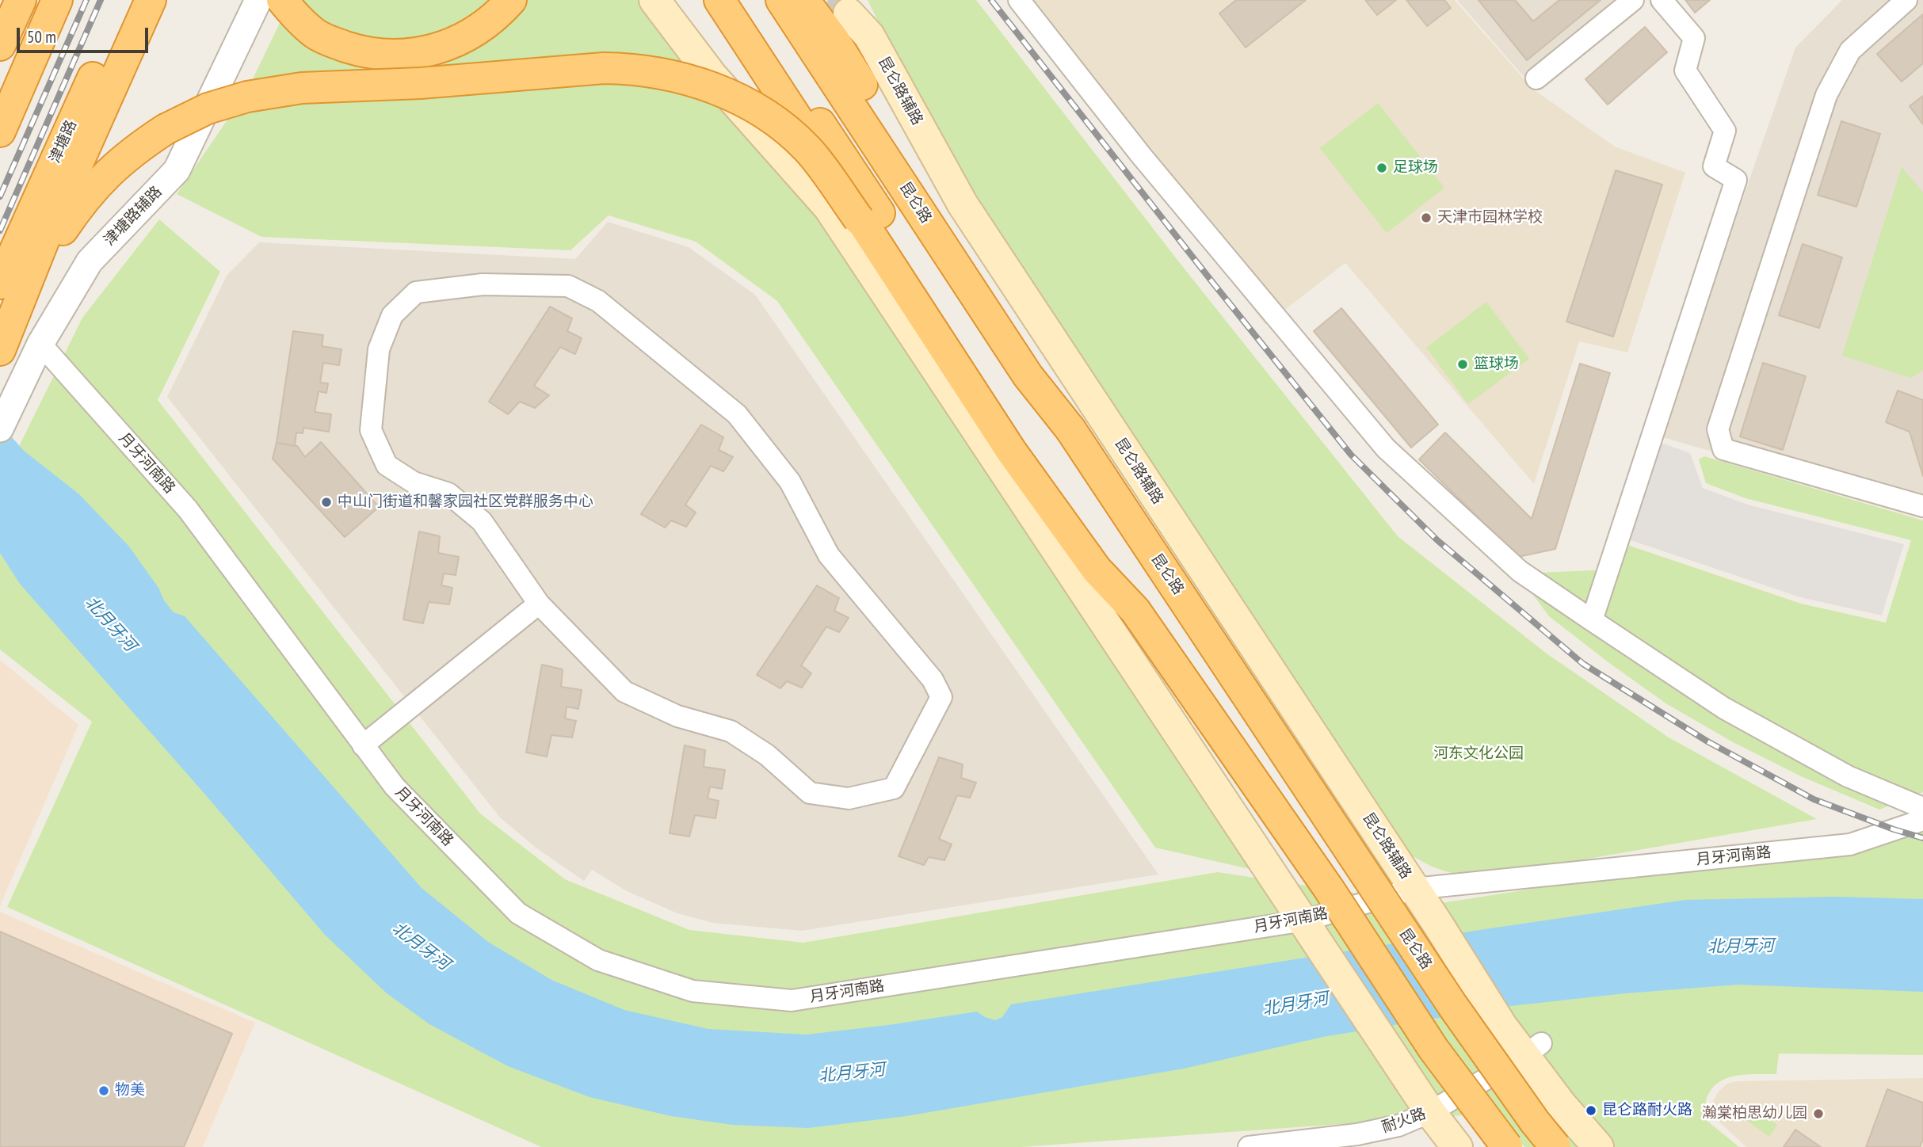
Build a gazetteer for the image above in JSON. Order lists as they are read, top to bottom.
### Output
{
  "streets": {
    "highway": ["津塘路", "昆仑路"],
    "main road": ["昆仑路辅路"],
    "street": ["津塘路辅路", "月牙河南路", "耐火路"]
  },
  "crossings": [
    ["昆仑路辅路", "月牙河南路"],
    ["昆仑路辅路", "耐火路"],
    ["津塘路辅路", "月牙河南路"]
  ],
  "water": ["北月牙河"],
  "parks": ["河东文化公园"],
  "places": [
    "足球场",
    "天津市园林学校",
    "篮球场",
    "中山门街道和馨家园社区党群服务中心",
    "物美",
    "昆仑路耐火路",
    "瀚棠柏思幼儿园"
  ],
  "scale_bar": "50 m"
}
